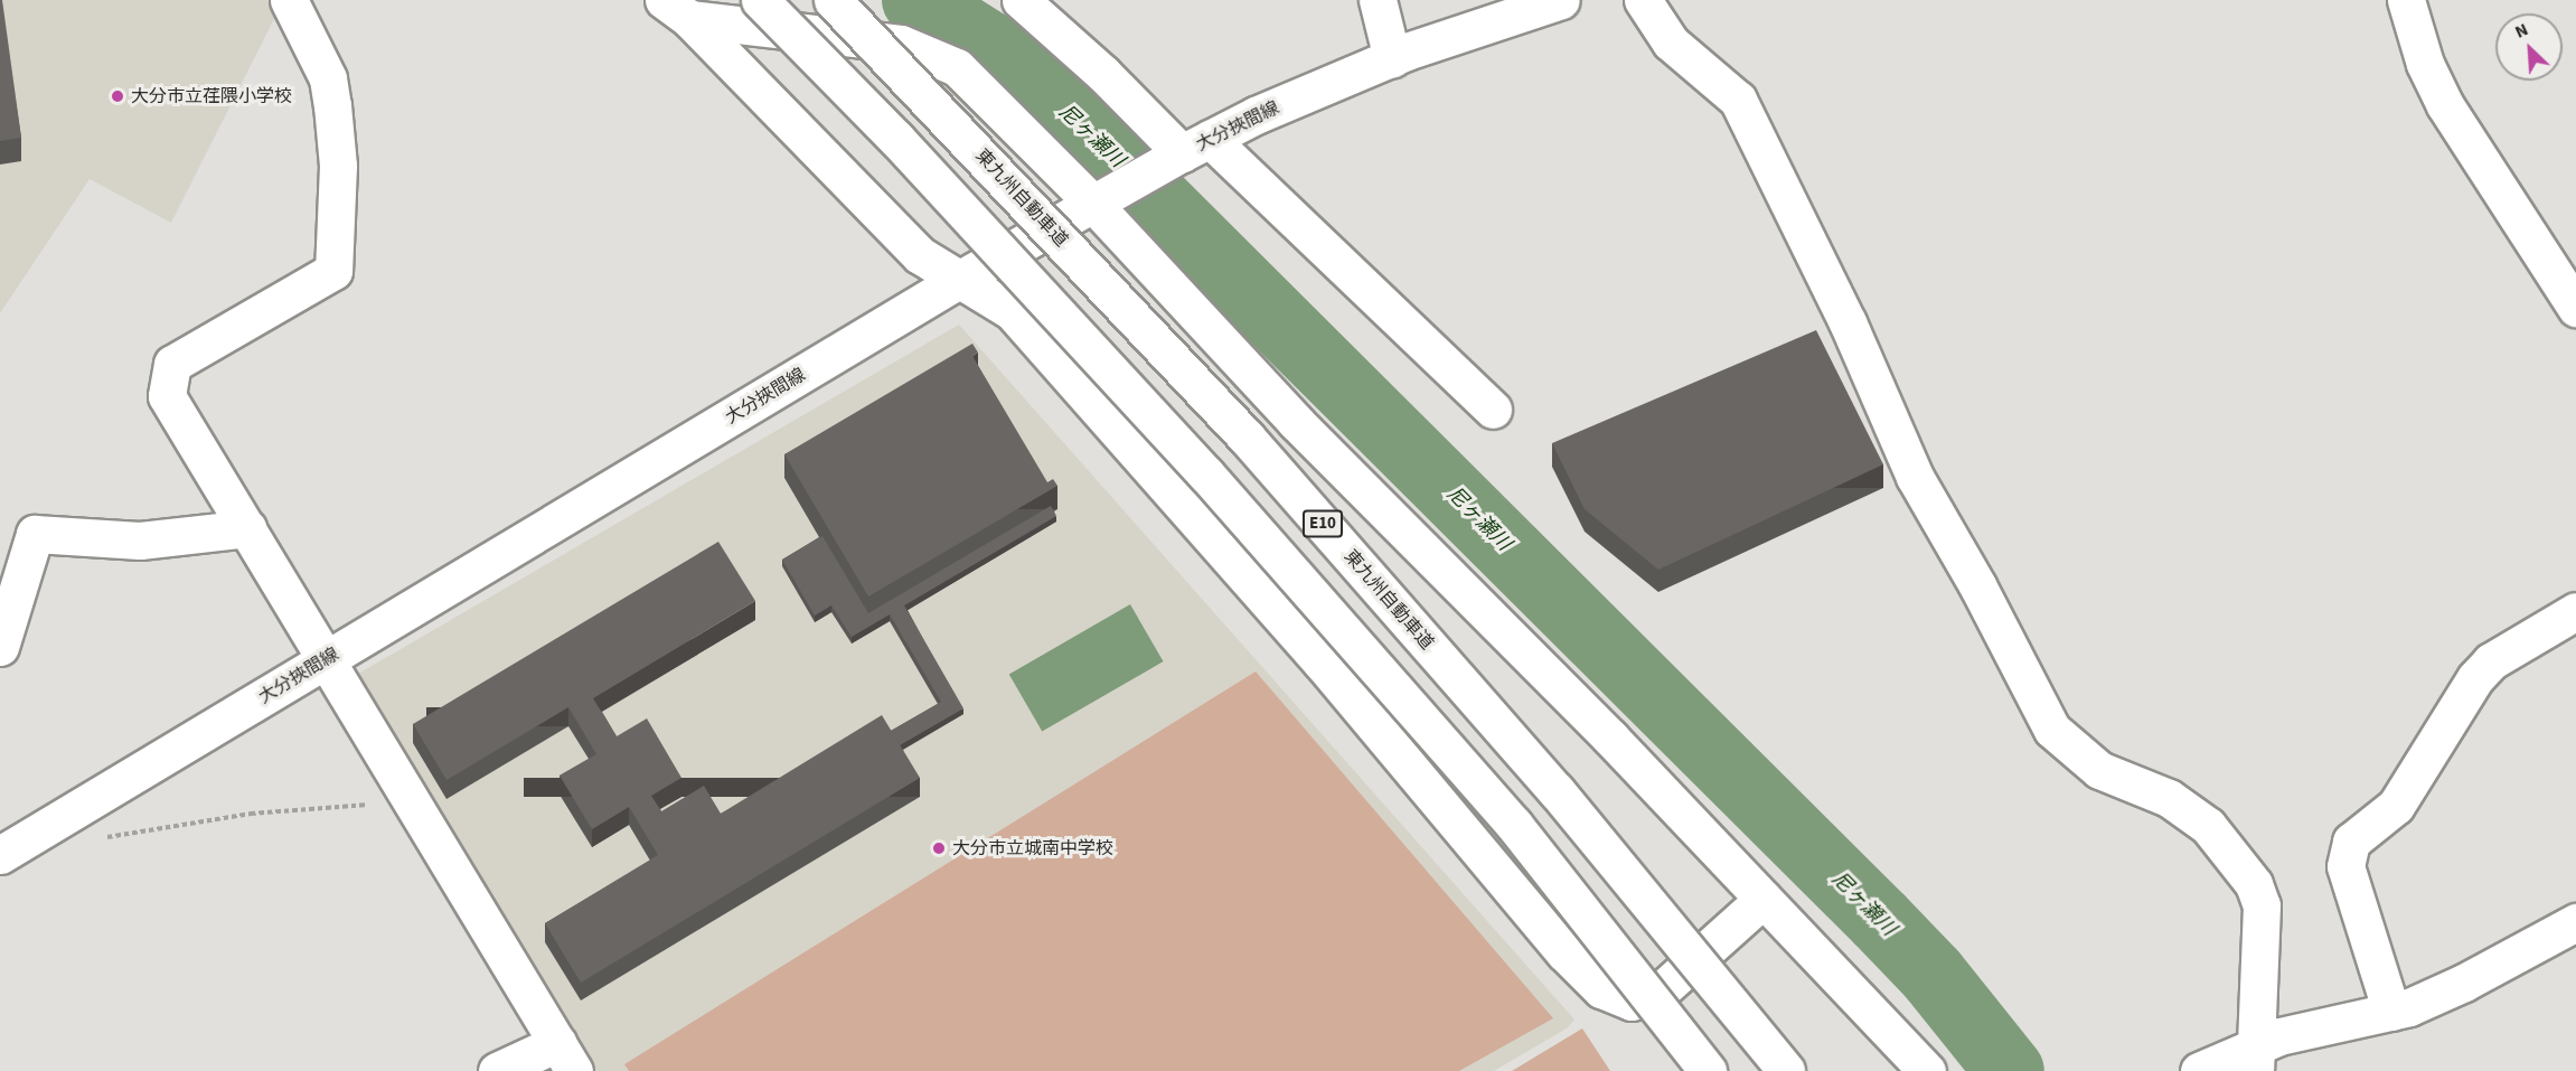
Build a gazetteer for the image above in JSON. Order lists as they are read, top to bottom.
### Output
{
  "streets": {
    "main road": ["大分挾間線", "東九州自動車道", "E10"]
  },
  "water": ["尼ヶ瀬川"],
  "places": ["大分市立荏隈小学校", "大分市立城南中学校"],
  "north": "top left"
}
